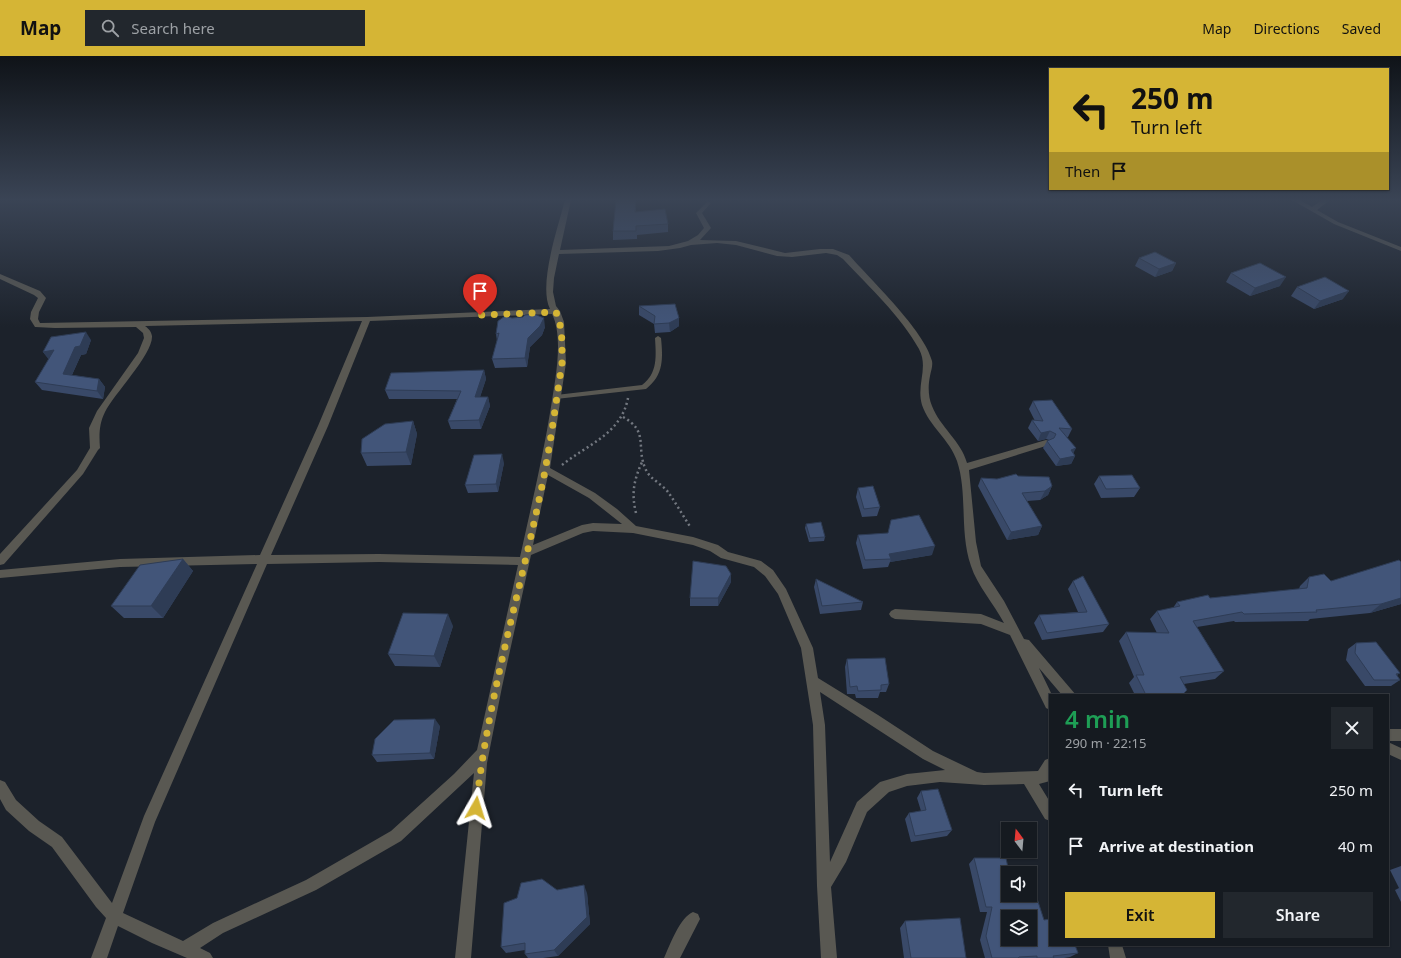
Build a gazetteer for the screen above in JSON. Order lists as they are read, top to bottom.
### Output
{
  "north": "top",
  "page": {
    "header": "Map",
    "search": "Search here",
    "nav": ["Map", "Directions", "Saved"],
    "turn": ["250 m", "Turn left"],
    "then": "Then",
    "heading": ["4 min", "290 m · 22:15"],
    "list": [
      {
        "name": "Turn left",
        "value": "250 m"
      },
      {
        "name": "Arrive at destination",
        "value": "40 m"
      }
    ],
    "buttons": ["Exit", "Share"]
  }
}
